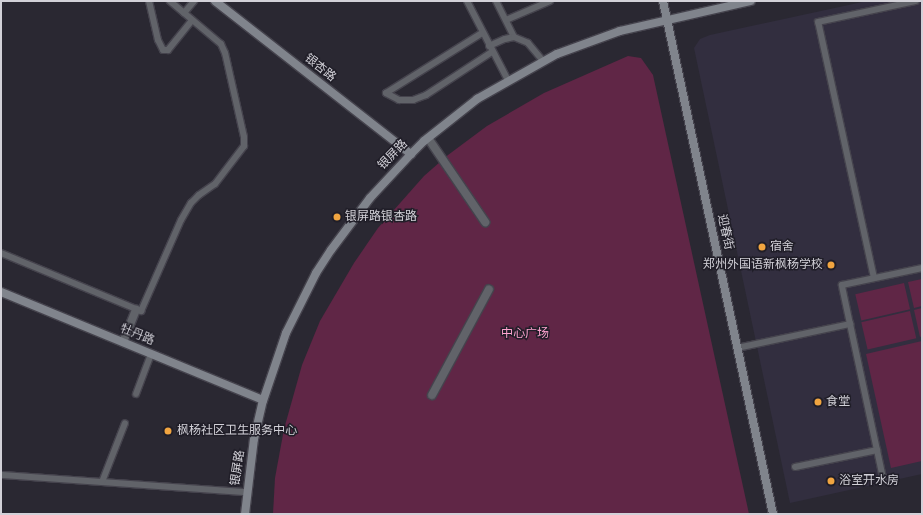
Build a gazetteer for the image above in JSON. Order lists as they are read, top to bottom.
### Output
{
  "streets": {
    "street": [
      "银杏路",
      "银屏路",
      "迎春街",
      "牡丹路"
    ]
  },
  "crossings": [
    ["银杏路", "银屏路"],
    ["银屏路", "迎春街"],
    ["银屏路", "牡丹路"]
  ],
  "parks": ["中心广场"],
  "places": [
    "银屏路银杏路",
    "宿舍",
    "郑州外国语新枫杨学校",
    "食堂",
    "枫杨社区卫生服务中心",
    "浴室开水房"
  ]
}
